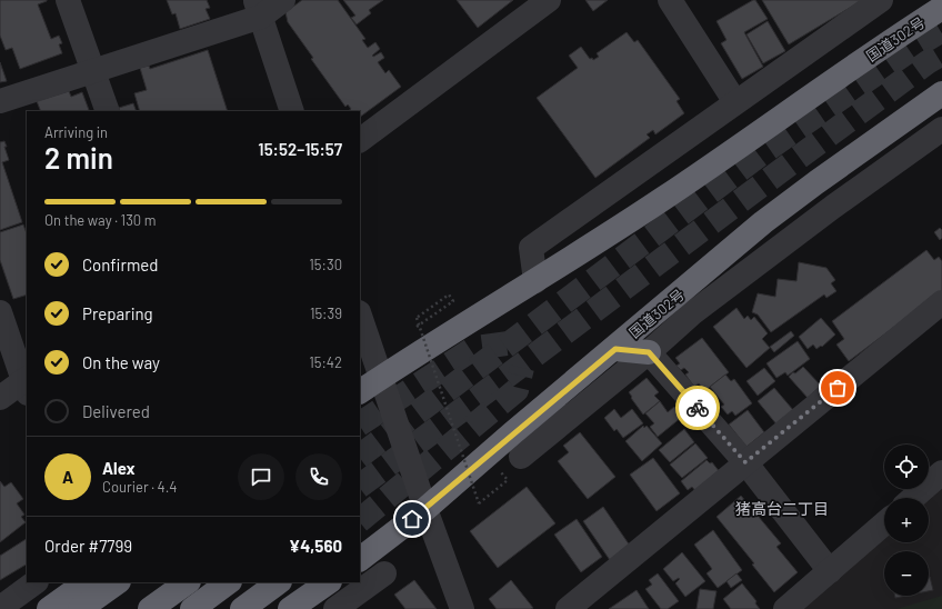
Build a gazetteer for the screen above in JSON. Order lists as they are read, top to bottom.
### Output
{
  "streets": {
    "highway": ["国道302号"]
  },
  "districts": ["猪高台二丁目"],
  "page": {
    "heading": ["2 min", "Arriving in", "15:52–15:57"],
    "panel": [
      "Alex",
      "Courier · 4.4",
      "Order #7799",
      "¥4,560"
    ],
    "bar": "On the way · 130 m",
    "list": [
      ["Confirmed", "15:30"],
      ["Preparing", "15:39"],
      ["On the way", "15:42"],
      "Delivered"
    ],
    "map_buttons": ["+", "−"],
    "round": "A"
  }
}
